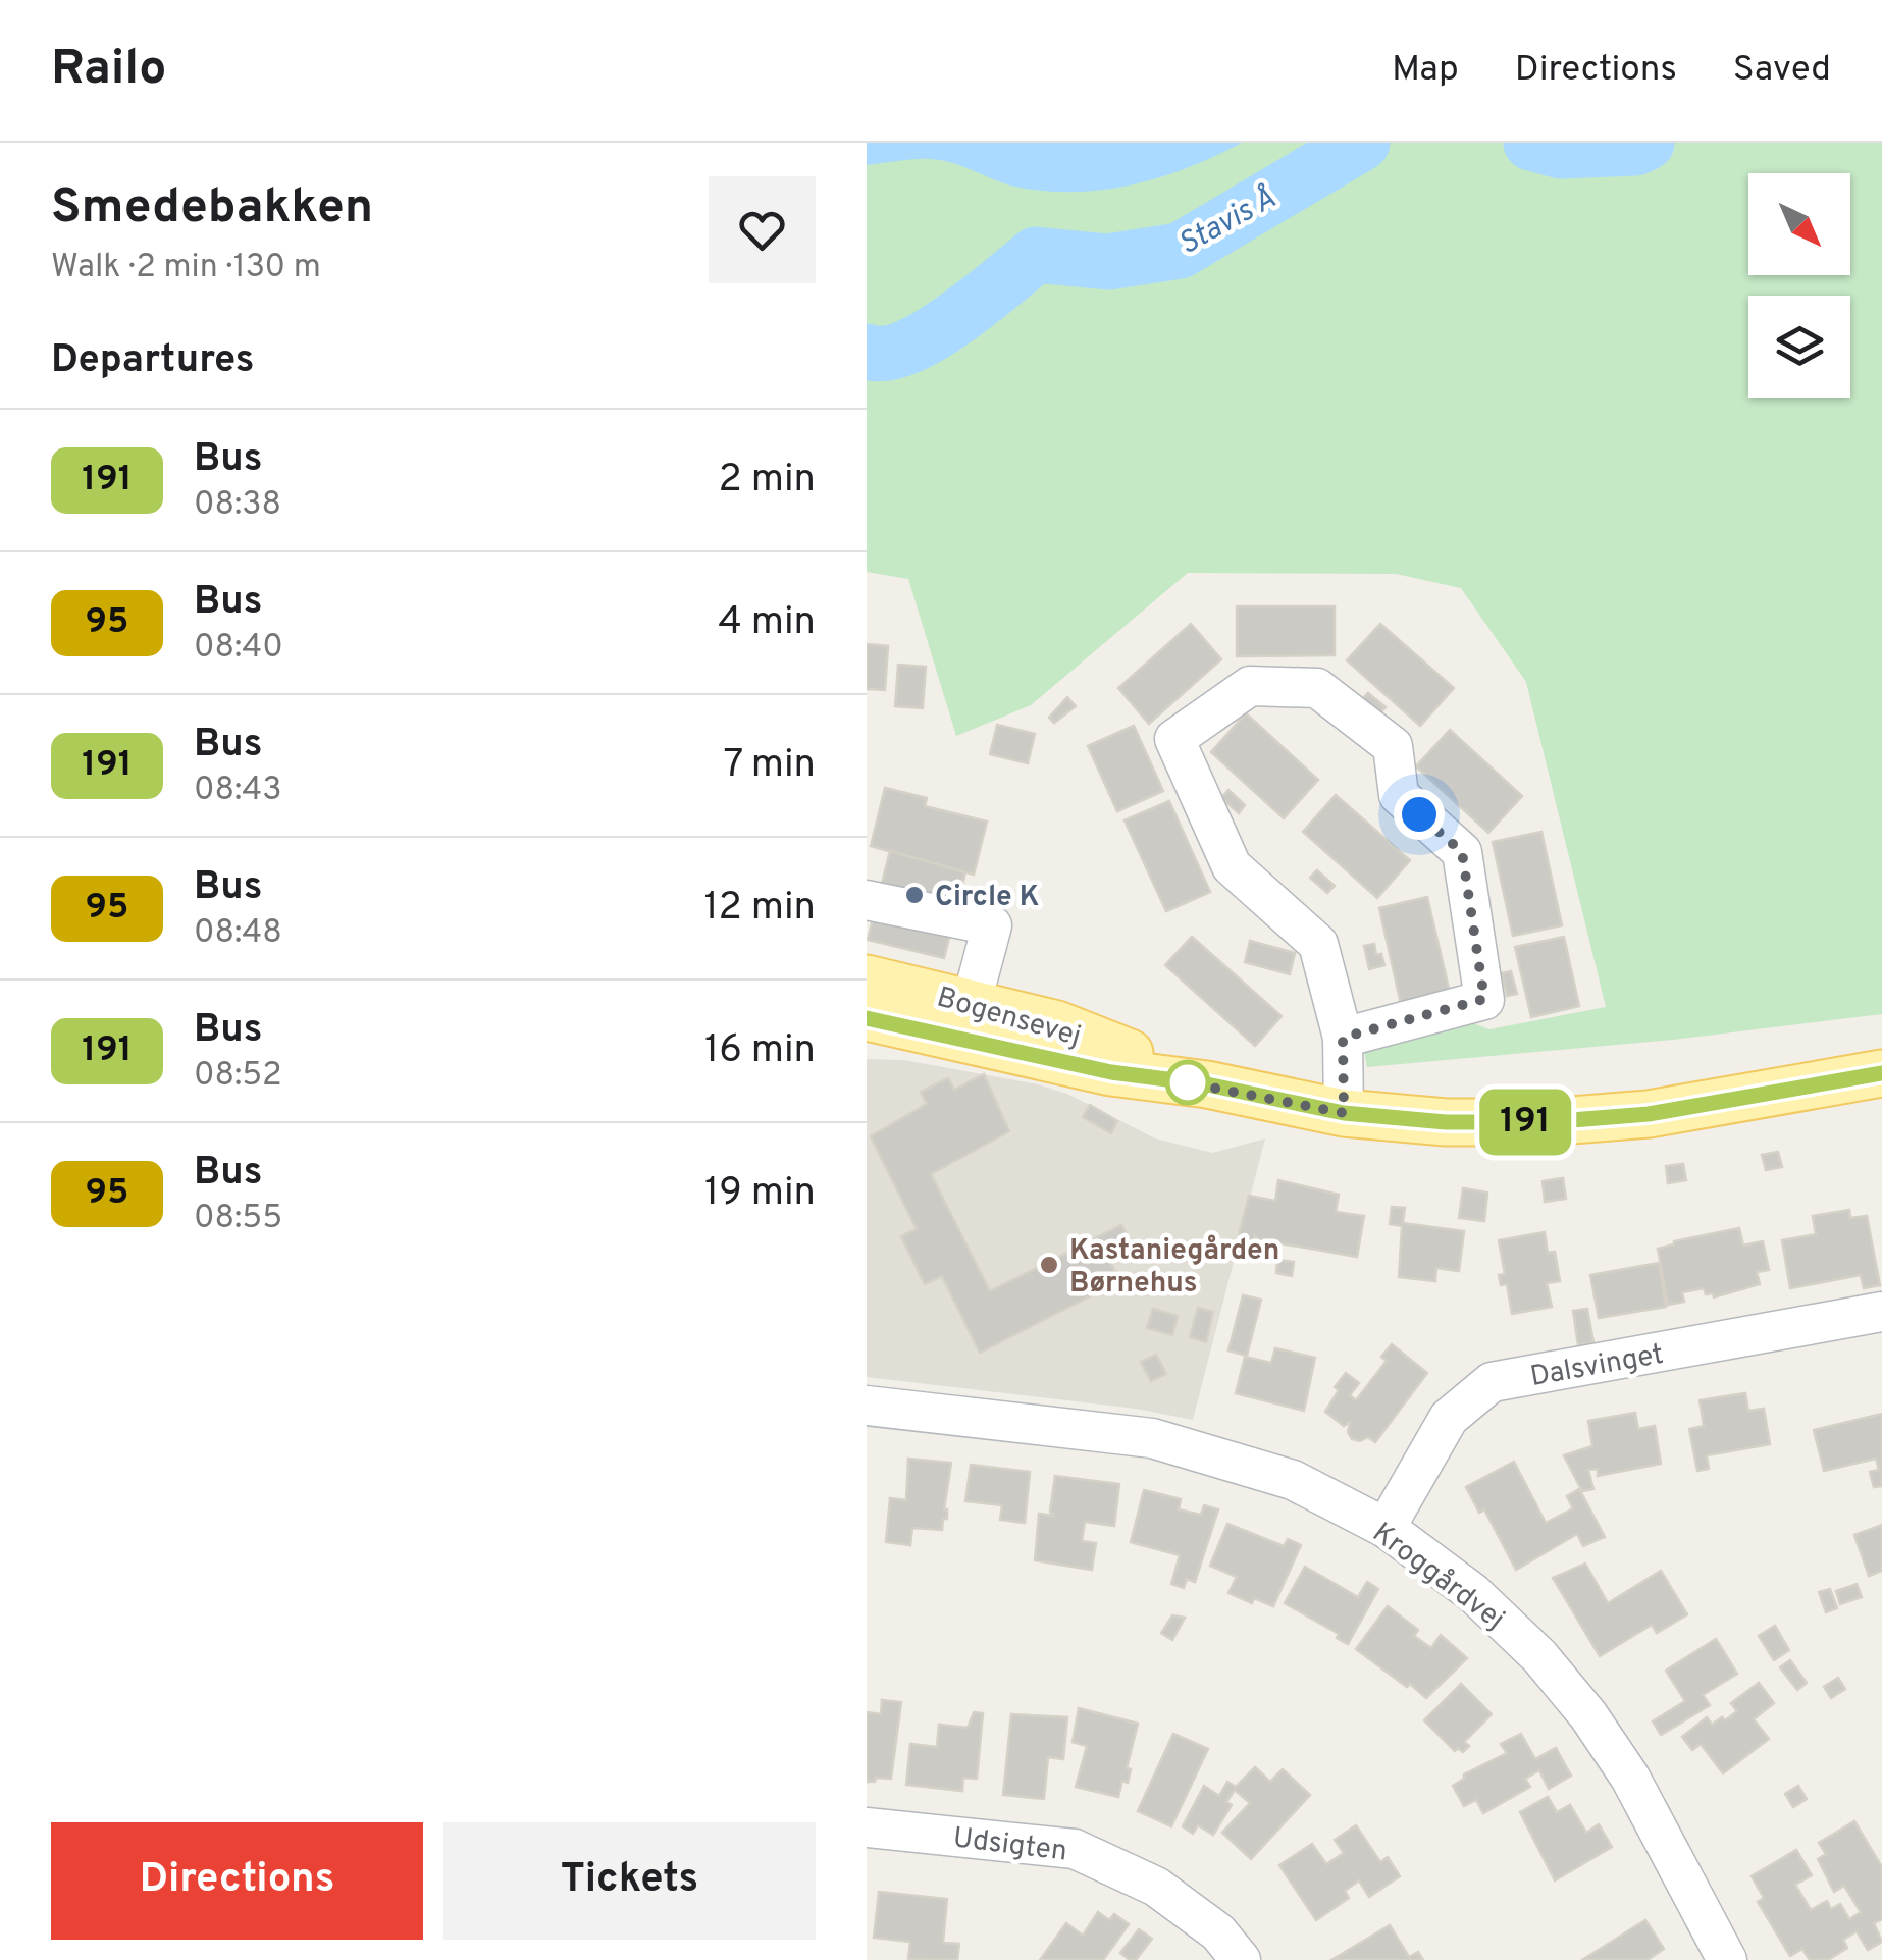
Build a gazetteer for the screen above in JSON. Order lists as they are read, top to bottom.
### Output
{
  "streets": {
    "main road": ["Bogensevej"],
    "street": ["Dalsvinget", "Kroggårdvej", "Udsigten"]
  },
  "crossings": [
    ["Dalsvinget", "Kroggårdvej"]
  ],
  "water": ["Stavis Å"],
  "places": ["Circle K", "Kastaniegården Børnehus"],
  "lines": ["bus line 191"],
  "north": "bottom right",
  "page": {
    "header": "Railo",
    "nav": ["Map", "Directions", "Saved"],
    "heading": [
      ["Smedebakken", "Walk · 2 min · 130 m"],
      "Departures"
    ],
    "on_map": "191",
    "list": [
      {
        "mark": "191",
        "name": "Bus",
        "note": "08:38",
        "value": "2 min"
      },
      {
        "mark": "95",
        "name": "Bus",
        "note": "08:40",
        "value": "4 min"
      },
      {
        "mark": "191",
        "name": "Bus",
        "note": "08:43",
        "value": "7 min"
      },
      {
        "mark": "95",
        "name": "Bus",
        "note": "08:48",
        "value": "12 min"
      },
      {
        "mark": "191",
        "name": "Bus",
        "note": "08:52",
        "value": "16 min"
      },
      {
        "mark": "95",
        "name": "Bus",
        "note": "08:55",
        "value": "19 min"
      }
    ],
    "buttons": ["Directions", "Tickets"]
  }
}
